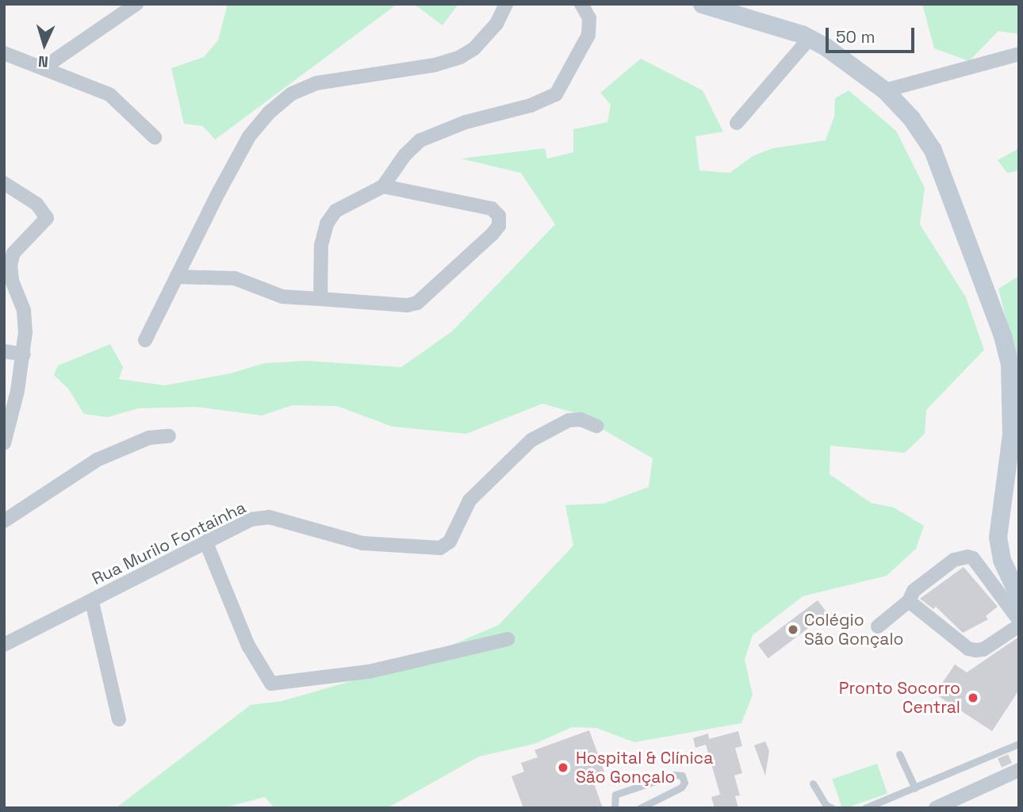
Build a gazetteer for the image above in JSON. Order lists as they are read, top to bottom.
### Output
{
  "streets": {
    "street": ["Rua Murilo Fontainha"]
  },
  "places": ["Colégio São Gonçalo", "Pronto Socorro Central", "Hospital & Clínica São Gonçalo"],
  "scale_bar": "50 m",
  "north": "bottom"
}
